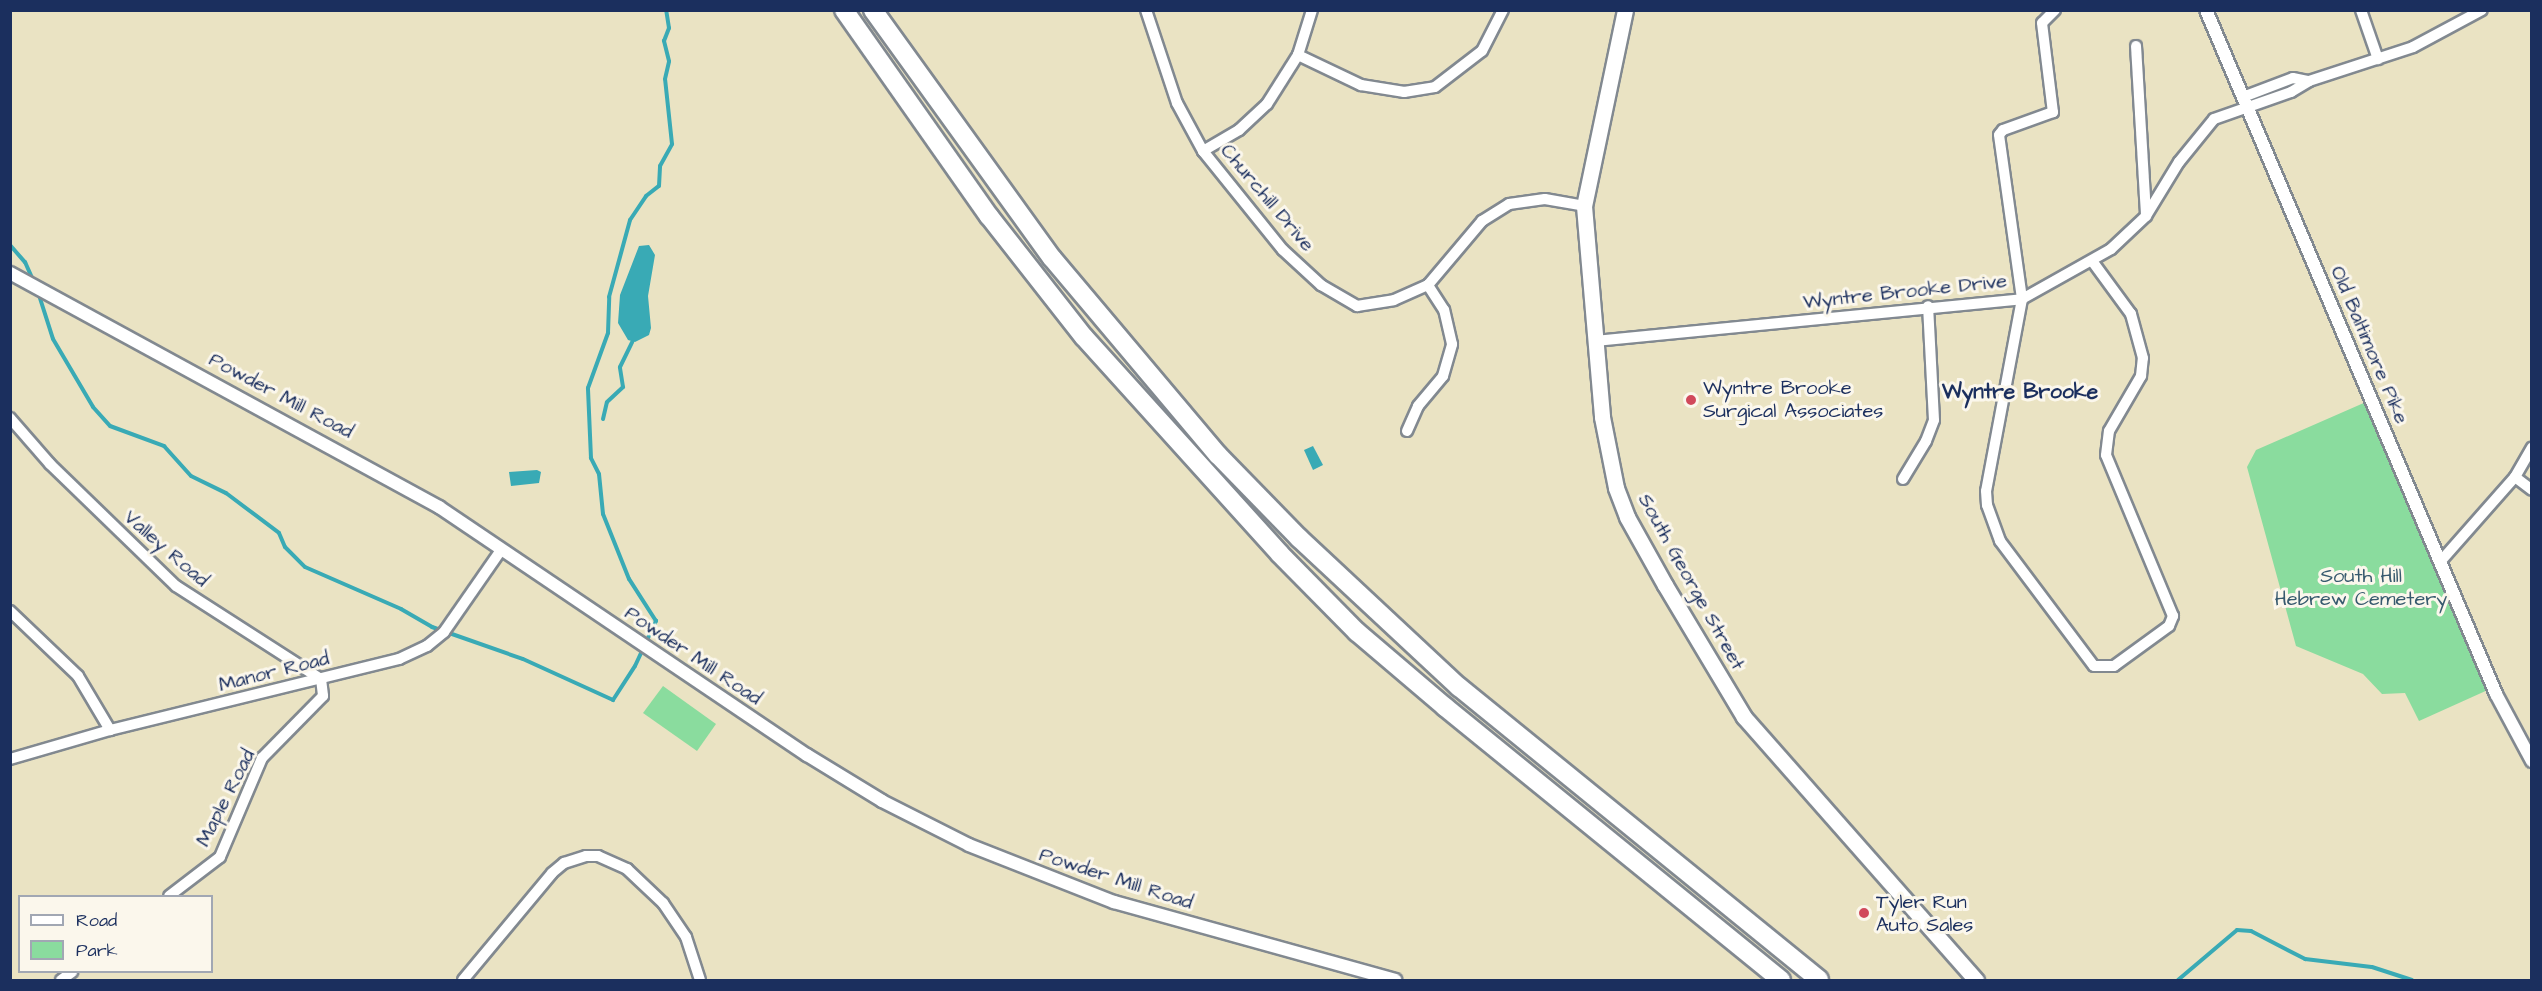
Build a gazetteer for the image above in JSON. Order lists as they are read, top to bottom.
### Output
{
  "streets": {
    "main road": ["South George Street"],
    "street": [
      "Churchill Drive",
      "Wyntre Brooke Drive",
      "Old Baltimore Pike",
      "Powder Mill Road",
      "Valley Road",
      "Manor Road",
      "Maple Road"
    ]
  },
  "crossings": [
    ["Churchill Drive", "South George Street"],
    ["Wyntre Brooke Drive", "Old Baltimore Pike"],
    ["Wyntre Brooke Drive", "South George Street"],
    ["Powder Mill Road", "Manor Road"],
    ["Valley Road", "Manor Road"],
    ["Valley Road", "Maple Road"],
    ["Manor Road", "Maple Road"]
  ],
  "districts": ["Wyntre Brooke"],
  "parks": ["South Hill Hebrew Cemetery"],
  "places": ["Wyntre Brooke Surgical Associates", "Tyler Run Auto Sales"],
  "legend": ["Road", "Park"]
}
